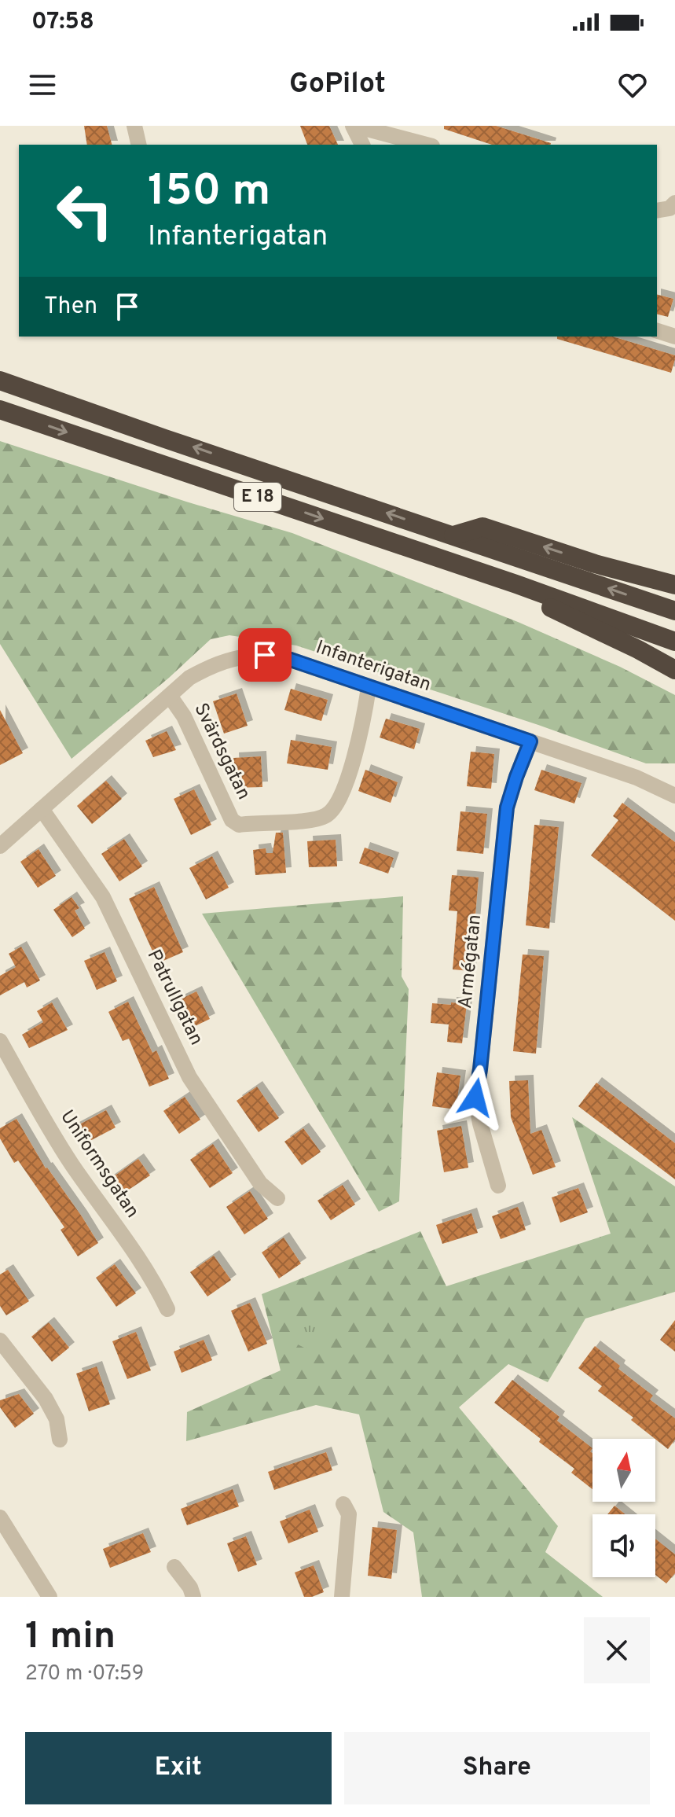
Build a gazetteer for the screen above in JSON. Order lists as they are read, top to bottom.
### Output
{
  "streets": {
    "highway": ["E 18"],
    "street": [
      "Infanterigatan",
      "Svärdsgatan",
      "Armégatan",
      "Patrullgatan",
      "Uniformsgatan"
    ]
  },
  "crossings": [
    ["Infanterigatan", "Svärdsgatan"],
    ["Infanterigatan", "Armégatan"],
    ["Infanterigatan", "Patrullgatan"]
  ],
  "north": "top",
  "page": {
    "status": "07:58",
    "header": "GoPilot",
    "turn": ["150 m", "Infanterigatan"],
    "then": "Then",
    "heading": ["1 min", "270 m · 07:59"],
    "buttons": ["Exit", "Share"]
  }
}
